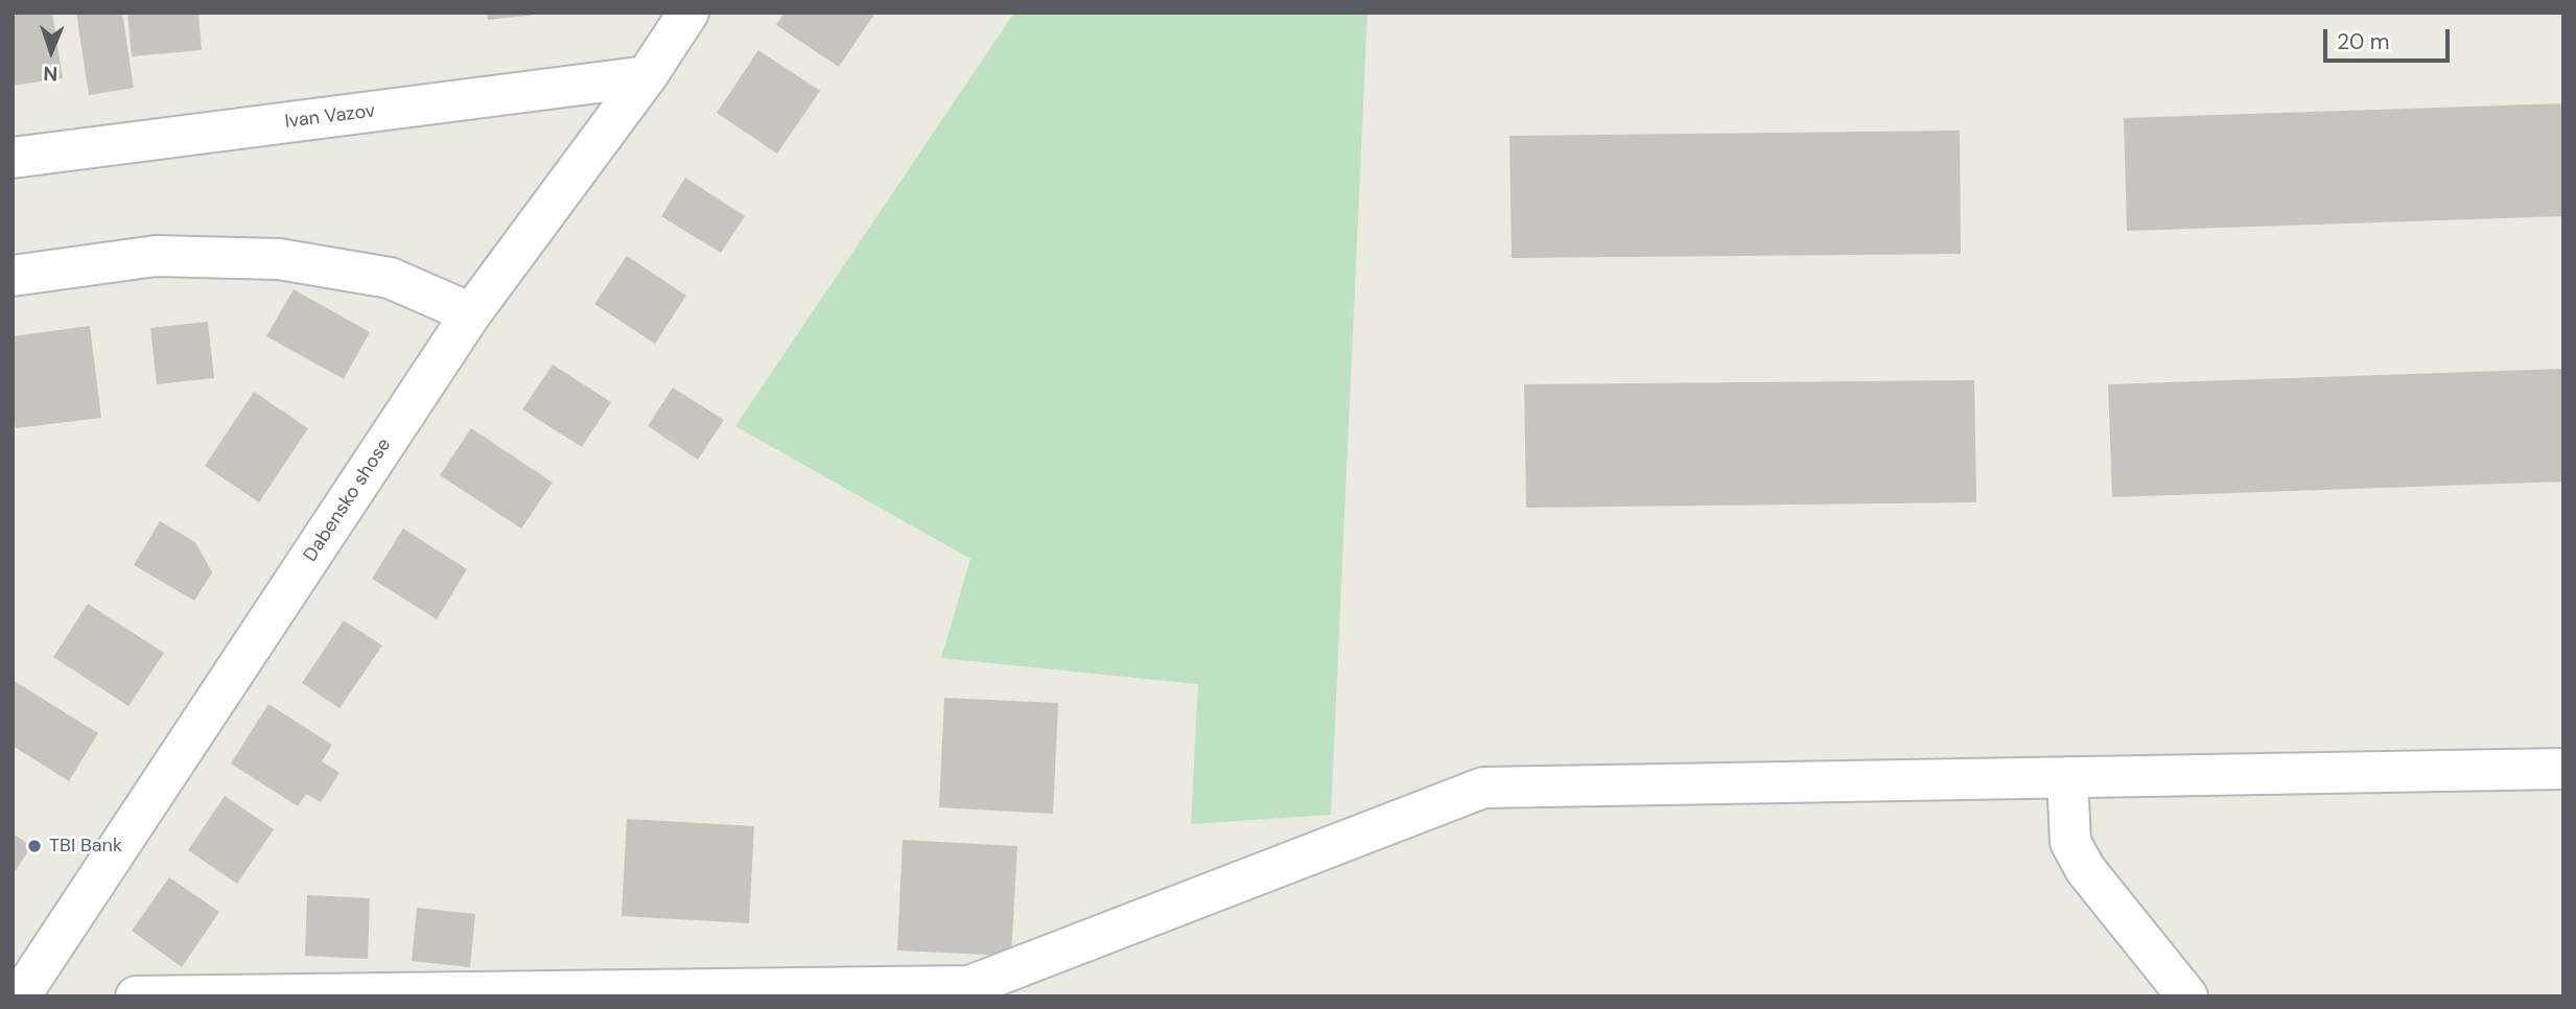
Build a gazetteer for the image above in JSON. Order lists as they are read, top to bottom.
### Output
{
  "streets": {
    "street": ["Ivan Vazov", "Dabensko shose"]
  },
  "crossings": [
    ["Ivan Vazov", "Dabensko shose"]
  ],
  "places": ["TBI Bank"],
  "scale_bar": "20 m",
  "north": "bottom"
}
